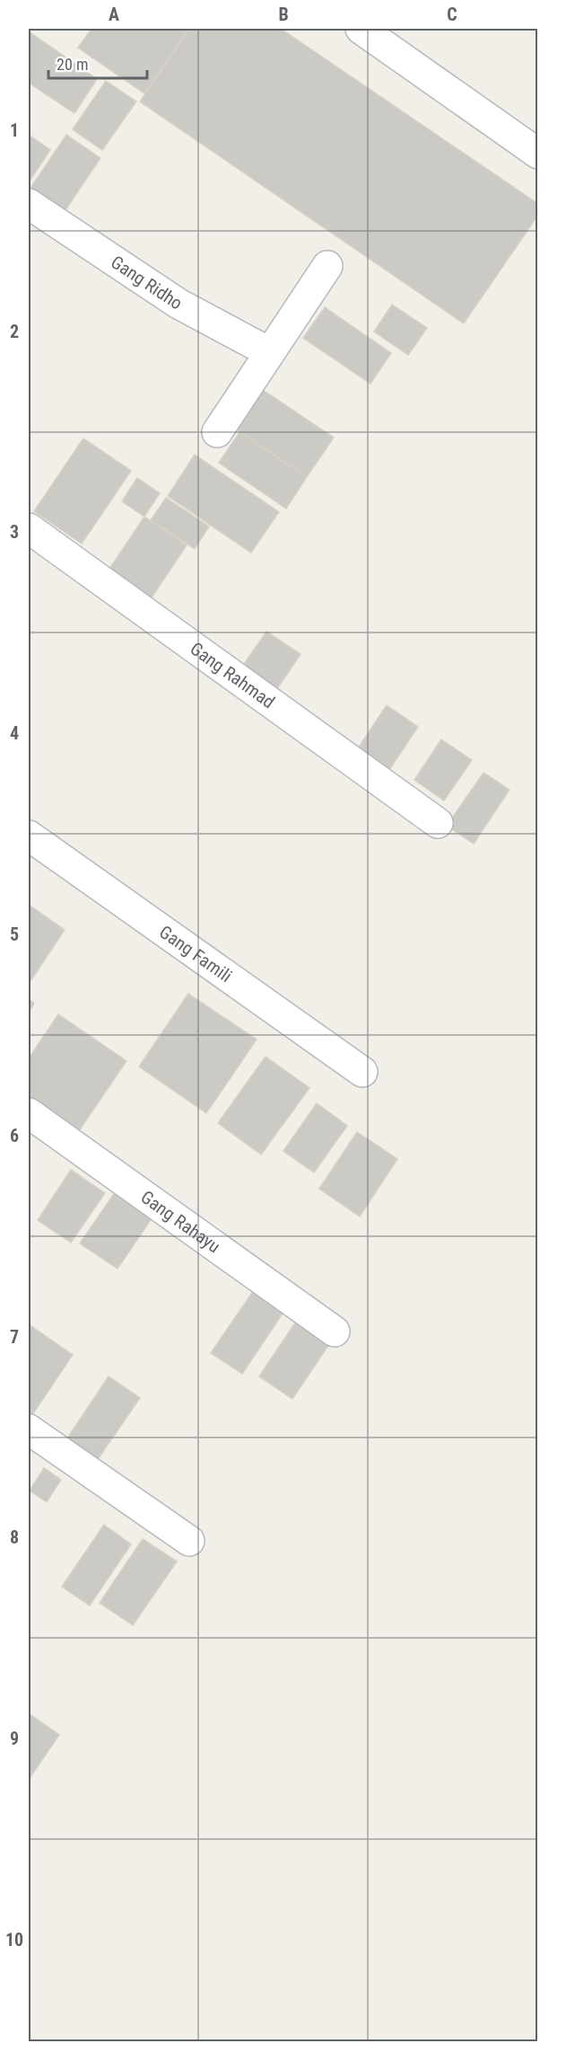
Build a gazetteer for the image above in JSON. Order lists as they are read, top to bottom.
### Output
{
  "streets": {
    "street": [
      "Gang Ridho",
      "Gang Rahmad",
      "Gang Famili",
      "Gang Rahayu"
    ]
  },
  "scale_bar": "20 m",
  "grid": {
    "columns": ["A", "B", "C"],
    "rows": [
      "1",
      "2",
      "3",
      "4",
      "5",
      "6",
      "7",
      "8",
      "9",
      "10"
    ]
  }
}
